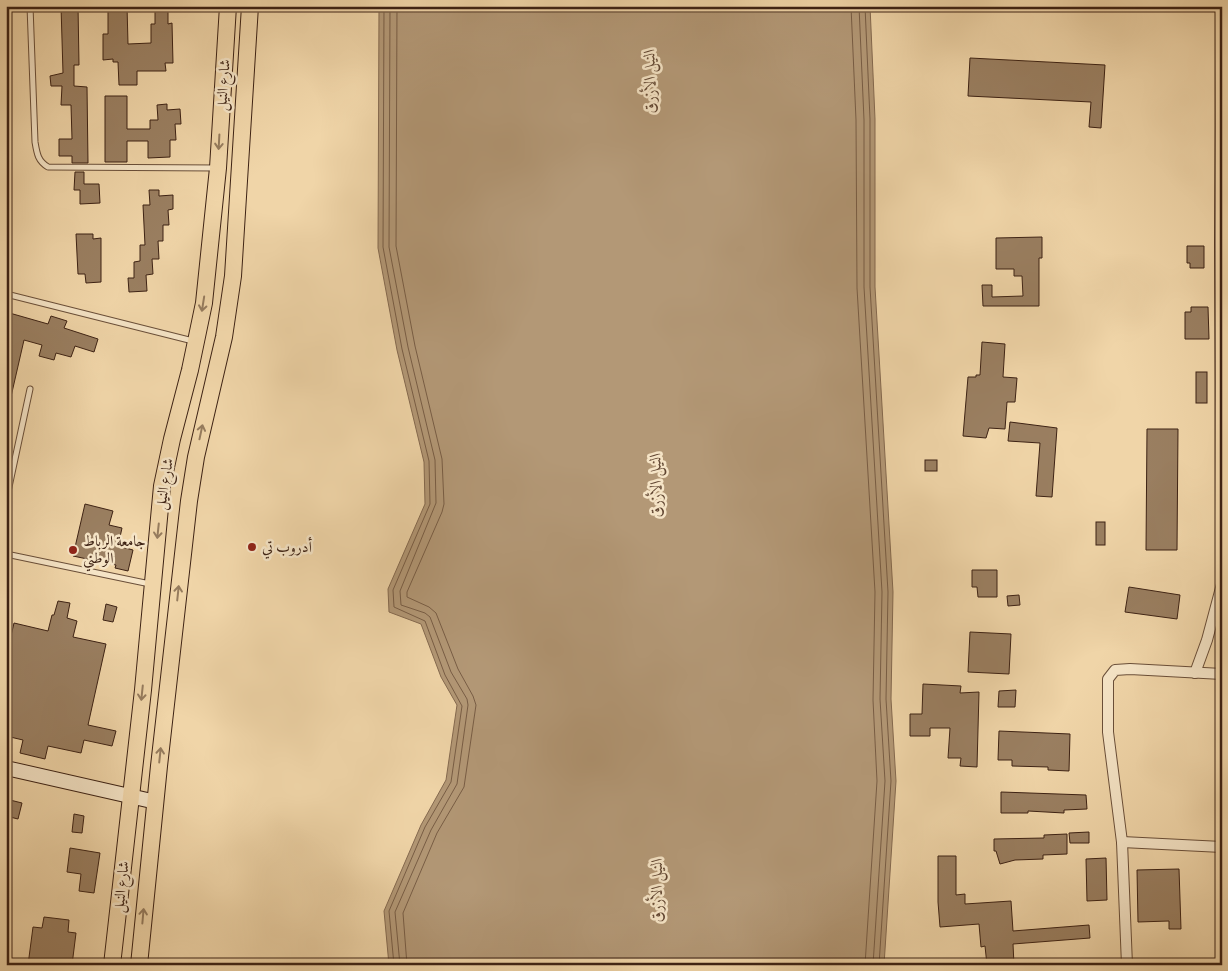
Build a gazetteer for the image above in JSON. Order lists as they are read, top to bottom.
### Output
{
  "streets": {
    "main road": ["شارع النيل"]
  },
  "water": ["النيل الأزرق"],
  "places": ["أدروب تي", "جامعة الرباط الوطني"]
}
